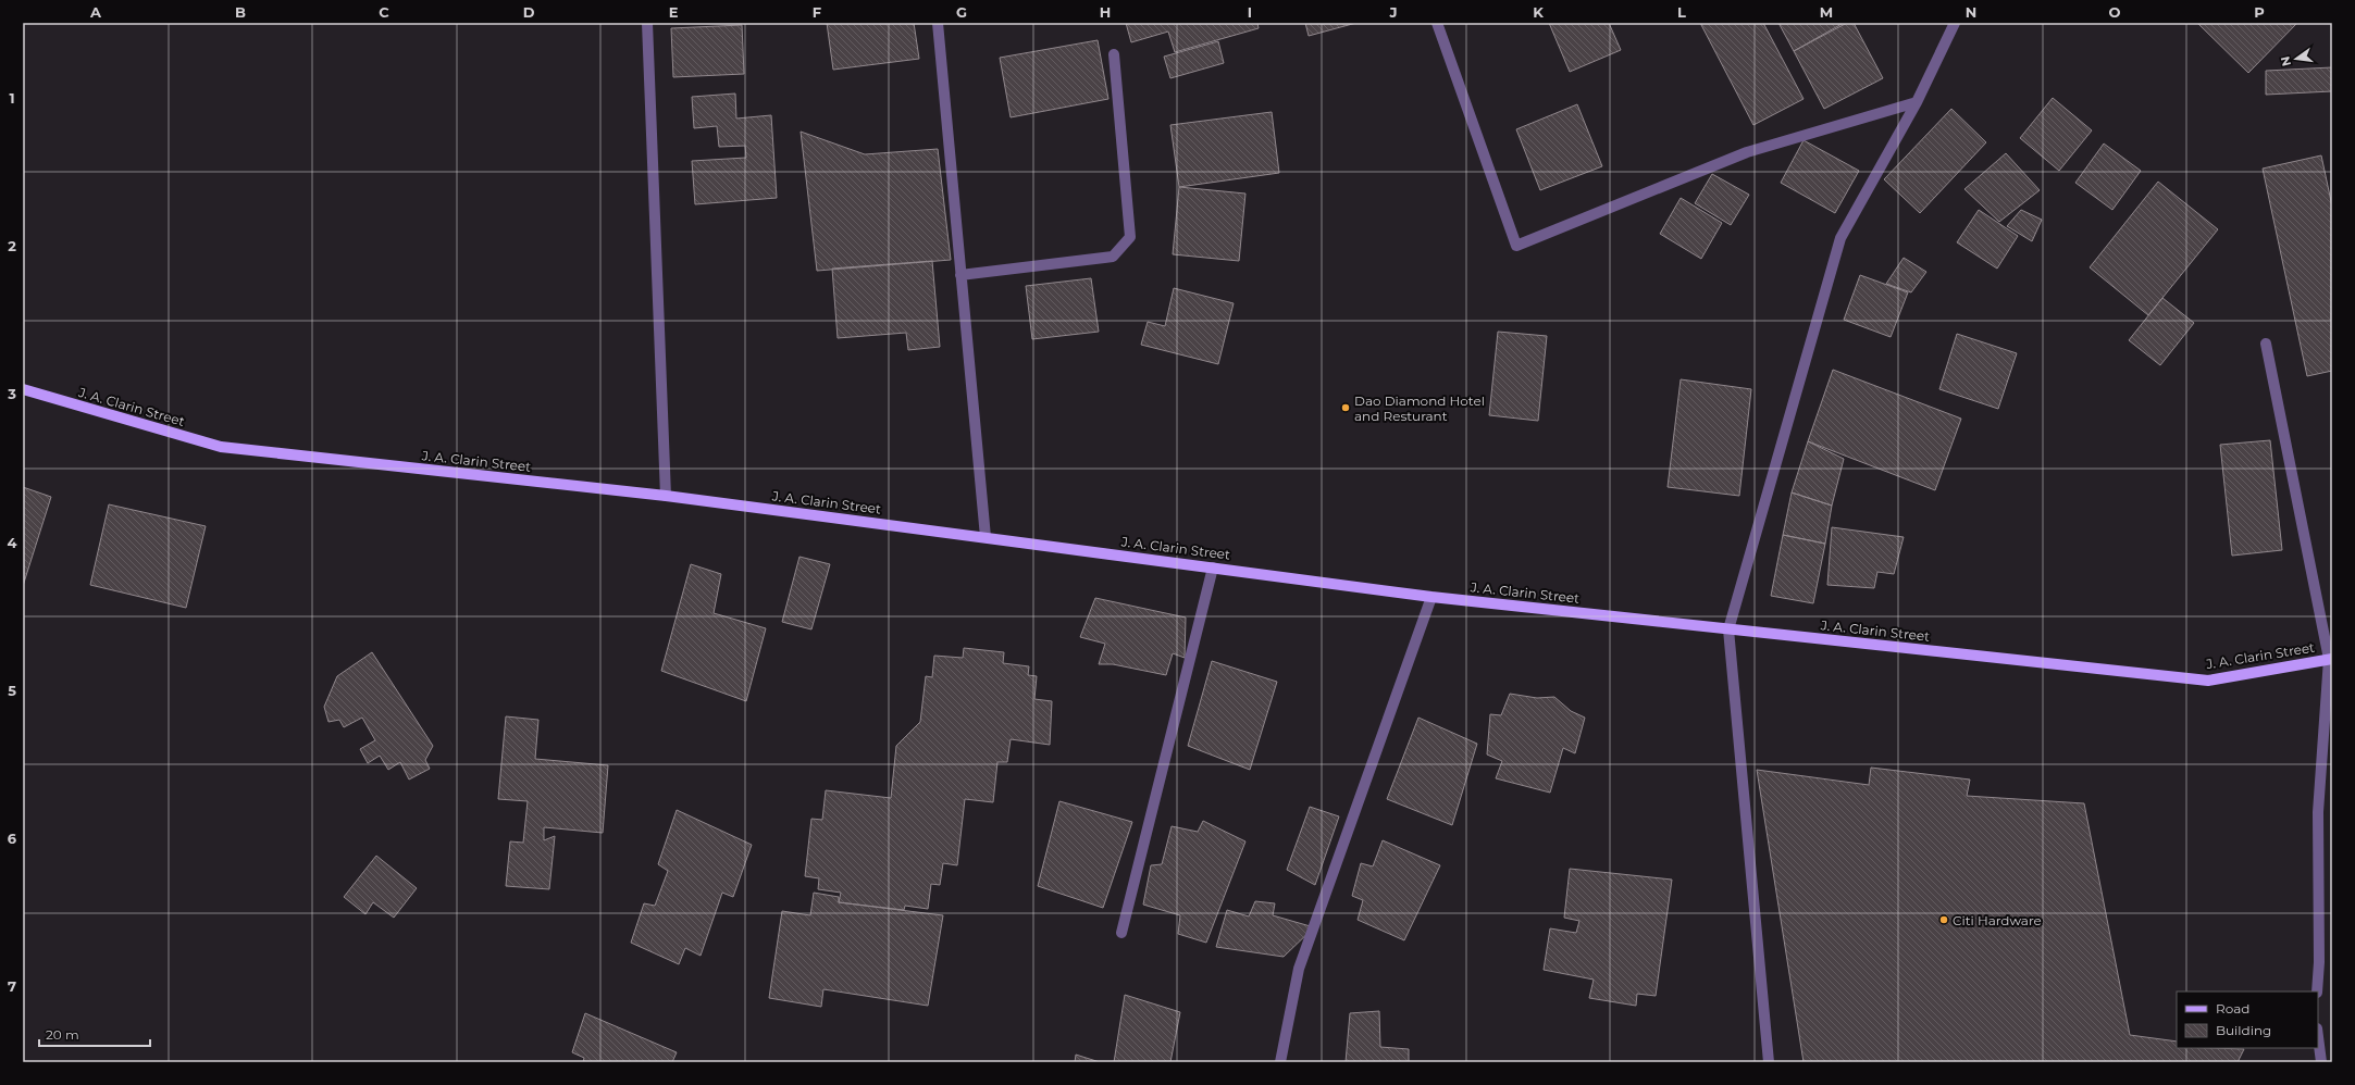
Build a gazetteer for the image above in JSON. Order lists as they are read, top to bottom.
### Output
{
  "streets": {
    "main road": ["J. A. Clarin Street"]
  },
  "places": ["Dao Diamond Hotel and Resturant", "Citi Hardware"],
  "legend": ["Road", "Building"],
  "scale_bar": "20 m",
  "north": "left",
  "grid": {
    "columns": [
      "A",
      "B",
      "C",
      "D",
      "E",
      "F",
      "G",
      "H",
      "I",
      "J",
      "K",
      "L",
      "M",
      "N",
      "O",
      "P"
    ],
    "rows": [
      "1",
      "2",
      "3",
      "4",
      "5",
      "6",
      "7"
    ]
  }
}
